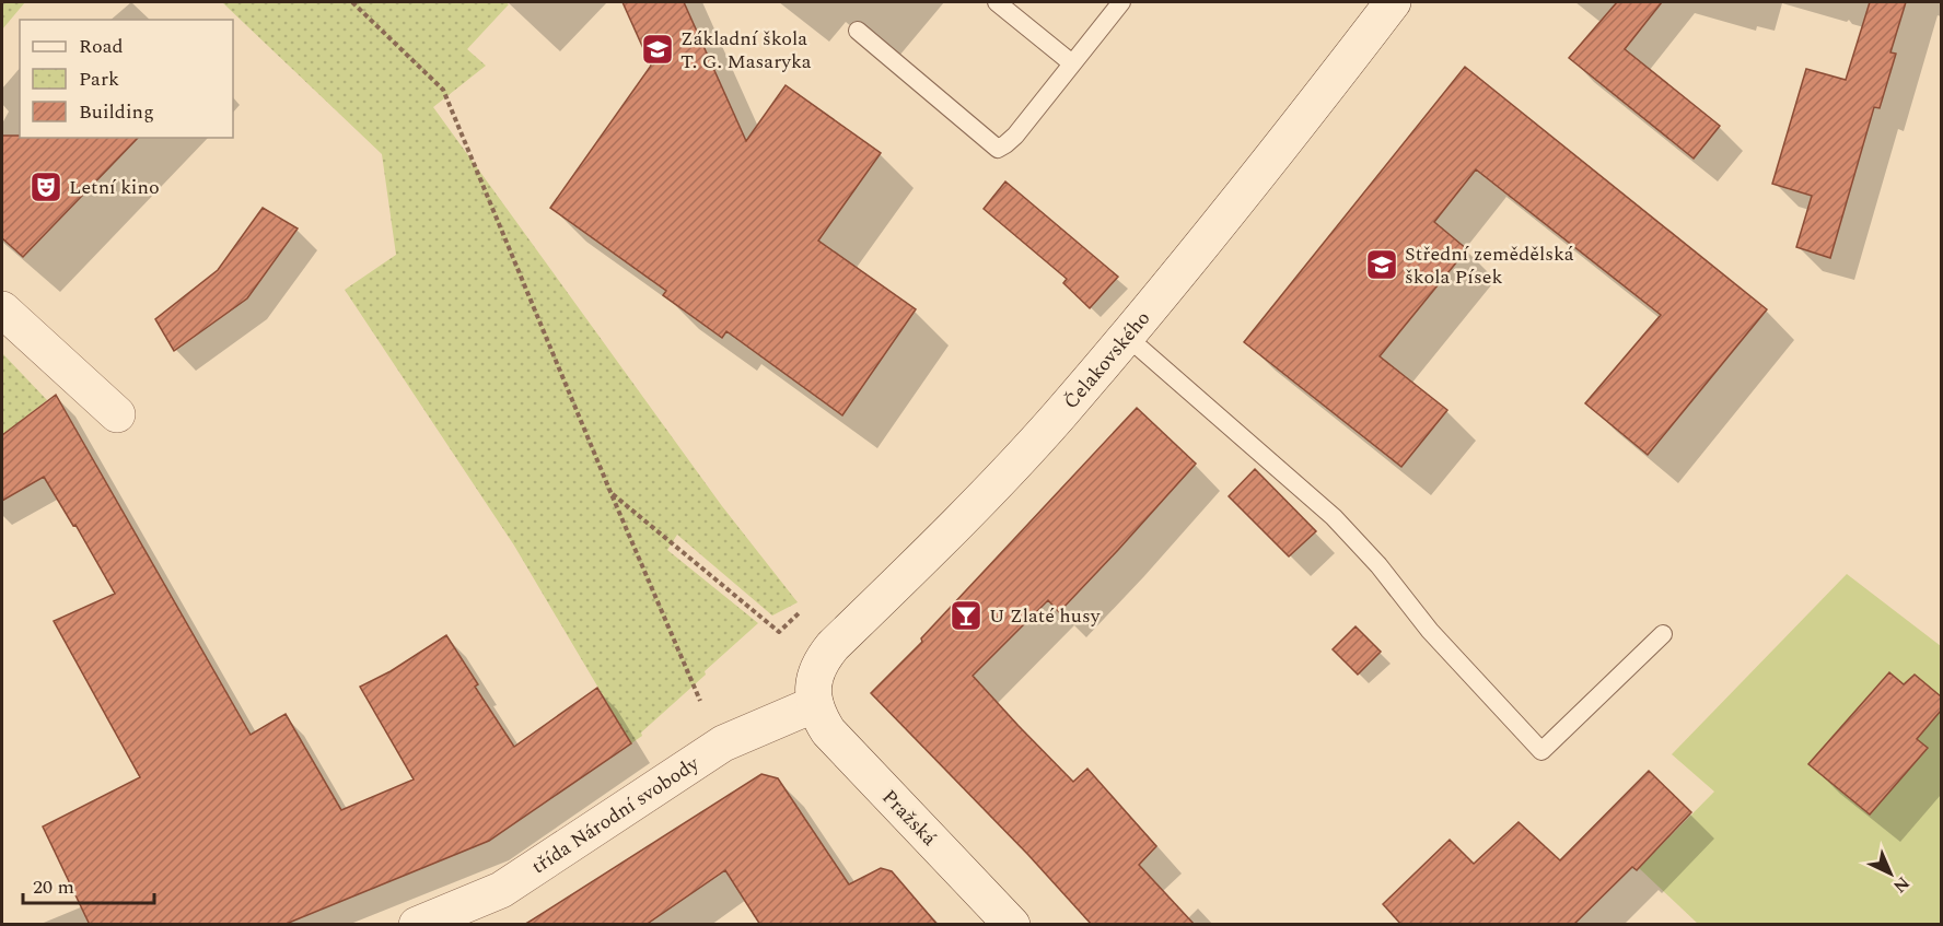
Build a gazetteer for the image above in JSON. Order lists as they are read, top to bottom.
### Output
{
  "streets": {
    "main road": ["Čelakovského", "třída Národní svobody", "Pražská"]
  },
  "crossings": [
    ["Čelakovského", "třída Národní svobody"],
    ["Čelakovského", "Pražská"],
    ["třída Národní svobody", "Pražská"]
  ],
  "places": {
    "school or university": ["Základní škola T. G. Masaryka", "Střední zemědělská škola Písek"],
    "theatre": ["Letní kino"],
    "bar": ["U Zlaté husy"]
  },
  "legend": ["Road", "Park", "Building"],
  "scale_bar": "20 m",
  "north": "bottom right"
}
